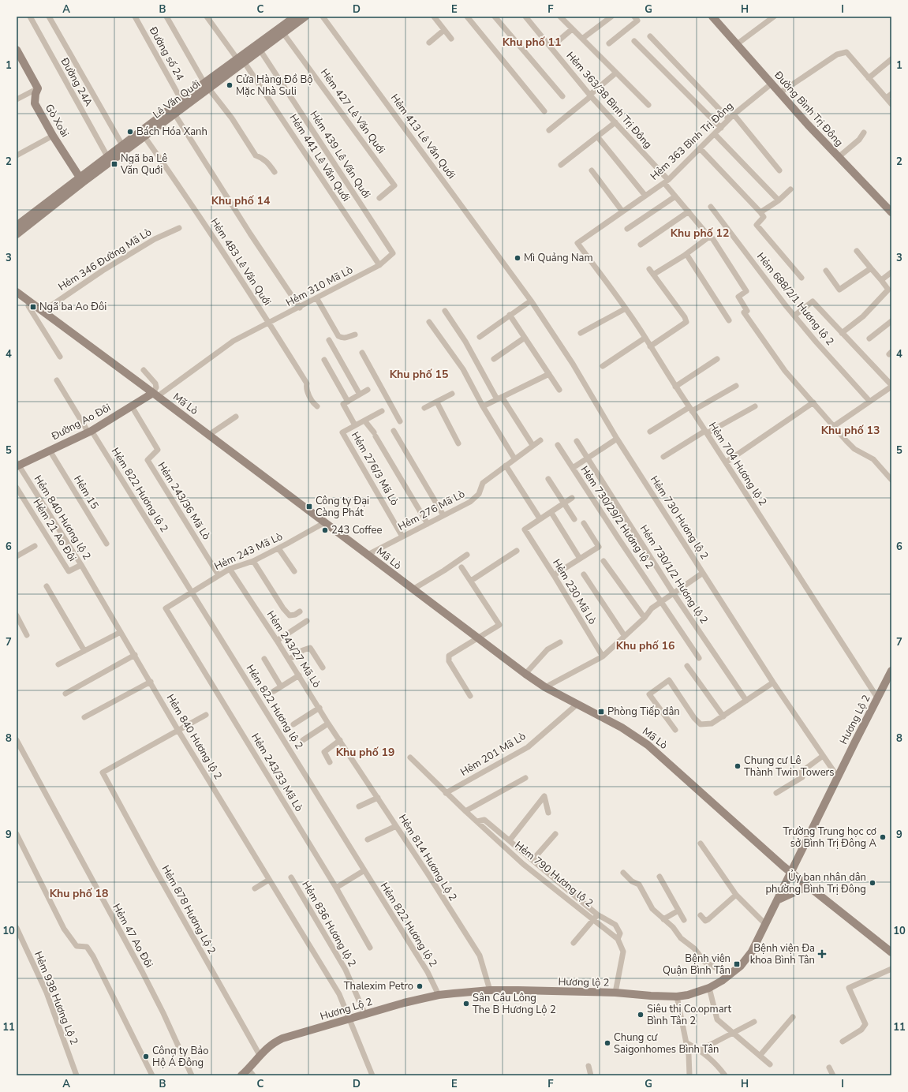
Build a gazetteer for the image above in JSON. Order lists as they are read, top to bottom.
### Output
{
  "streets": {
    "main road": [
      "Lê Văn Quới",
      "Đường Bình Trị Đông",
      "Gò Xoài",
      "Mã Lò",
      "Đường Ao Đôi",
      "Hương Lộ 2",
      "Hương lộ 2"
    ],
    "street": [
      "Đường số 24",
      "Đường 24A",
      "Hẻm 363/38 Bình Trị Đông",
      "Hẻm 427 Lê Văn Quới",
      "Hẻm 413 Lê Văn Quới",
      "Hẻm 363 Bình Trị Đông",
      "Hẻm 439 Lê Văn Quới",
      "Hẻm 441 Lê Văn Quới",
      "Hẻm 346 Đường Mã Lò",
      "Hẻm 483 Lê Văn Quới",
      "Hẻm 310 Mã Lò",
      "Hẻm 688/2/1 Hương lộ 2",
      "Hẻm 704 Hương lộ 2",
      "Hẻm 276/3 Mã Lò",
      "Hẻm 822 Hương lộ 2",
      "Hẻm 15",
      "Hẻm 243/36 Mã Lò",
      "Hẻm 276 Mã Lò",
      "Hẻm 840 Hương lộ 2",
      "Hẻm 730/29/2 Hương lộ 2",
      "Hẻm 730 Hương lộ 2",
      "Hẻm 21 Ao Đôi",
      "Hẻm 243 Mã Lò",
      "Hẻm 730/1/2 Hương lộ 2",
      "Hẻm 230 Mã Lò",
      "Hẻm 243/27 Mã Lò",
      "Hẻm 201 Mã Lò",
      "Hẻm 243/33 Mã Lò",
      "Hẻm 814 Hương Lộ 2",
      "Hẻm 790 Hương lộ 2",
      "Hẻm 878 Hương Lộ 2",
      "Hẻm 836 Hương lộ 2",
      "Hẻm 47 Ao Đôi",
      "Hẻm 938 Hương Lộ 2"
    ]
  },
  "crossings": [
    ["Đường số 24", "Lê Văn Quới"],
    ["Đường 24A", "Lê Văn Quới"],
    ["Lê Văn Quới", "Hẻm 427 Lê Văn Quới"],
    ["Lê Văn Quới", "Gò Xoài"],
    ["Lê Văn Quới", "Hẻm 439 Lê Văn Quới"],
    ["Lê Văn Quới", "Hẻm 441 Lê Văn Quới"],
    ["Lê Văn Quới", "Hẻm 483 Lê Văn Quới"],
    ["Hẻm 363/38 Bình Trị Đông", "Hẻm 363 Bình Trị Đông"],
    ["Đường Bình Trị Đông", "Hẻm 363 Bình Trị Đông"],
    ["Hẻm 413 Lê Văn Quới", "Hẻm 730 Hương lộ 2"],
    ["Hẻm 363 Bình Trị Đông", "Hẻm 704 Hương lộ 2"],
    ["Hẻm 439 Lê Văn Quới", "Hẻm 310 Mã Lò"],
    ["Hẻm 441 Lê Văn Quới", "Hẻm 310 Mã Lò"],
    ["Hẻm 346 Đường Mã Lò", "Mã Lò"],
    ["Hẻm 483 Lê Văn Quới", "Hẻm 310 Mã Lò"],
    ["Hẻm 310 Mã Lò", "Mã Lò"],
    ["Hẻm 310 Mã Lò", "Đường Ao Đôi"],
    ["Mã Lò", "Đường Ao Đôi"],
    ["Mã Lò", "Hẻm 276 Mã Lò"],
    ["Mã Lò", "Hẻm 243 Mã Lò"],
    ["Mã Lò", "Hương Lộ 2"],
    ["Mã Lò", "Hẻm 201 Mã Lò"],
    ["Đường Ao Đôi", "Hẻm 822 Hương lộ 2"],
    ["Đường Ao Đôi", "Hẻm 15"],
    ["Đường Ao Đôi", "Hẻm 243/36 Mã Lò"],
    ["Đường Ao Đôi", "Hẻm 840 Hương lộ 2"],
    ["Hẻm 704 Hương lộ 2", "Hương Lộ 2"],
    ["Hẻm 276/3 Mã Lò", "Hẻm 276 Mã Lò"],
    ["Hẻm 822 Hương lộ 2", "Hẻm 243 Mã Lò"],
    ["Hẻm 822 Hương lộ 2", "Hương Lộ 2"],
    ["Hẻm 243/36 Mã Lò", "Hẻm 243 Mã Lò"],
    ["Hẻm 840 Hương lộ 2", "Hẻm 21 Ao Đôi"],
    ["Hẻm 840 Hương lộ 2", "Hương Lộ 2"],
    ["Hẻm 840 Hương lộ 2", "Hẻm 878 Hương Lộ 2"],
    ["Hẻm 730 Hương lộ 2", "Hương Lộ 2"],
    ["Hẻm 243 Mã Lò", "Hẻm 243/27 Mã Lò"],
    ["Hẻm 243 Mã Lò", "Hẻm 243/33 Mã Lò"],
    ["Hẻm 243/27 Mã Lò", "Hẻm 814 Hương Lộ 2"],
    ["Hương Lộ 2", "Hẻm 814 Hương Lộ 2"],
    ["Hương Lộ 2", "Hẻm 878 Hương Lộ 2"],
    ["Hương Lộ 2", "Hẻm 836 Hương lộ 2"],
    ["Hương Lộ 2", "Hương lộ 2"],
    ["Hẻm 201 Mã Lò", "Hẻm 790 Hương lộ 2"],
    ["Hẻm 814 Hương Lộ 2", "Hương lộ 2"]
  ],
  "districts": [
    "Khu phố 11",
    "Khu phố 14",
    "Khu phố 12",
    "Khu phố 15",
    "Khu phố 13",
    "Khu phố 16",
    "Khu phố 19",
    "Khu phố 18"
  ],
  "places": {
    "other": [
      "Cửa Hàng Đồ Bộ Mặc Nhà Suli",
      "Bách Hóa Xanh",
      "Mì Quảng Nam",
      "243 Coffee",
      "Chung cư Lê Thành Twin Towers",
      "Trường Trung học cơ sở Bình Trị Đông A",
      "Ủy ban nhân dân phường Bình Trị Đông",
      "Thalexim Petro",
      "Sân Cầu Lông The B Hương Lộ 2",
      "Siêu thị Co.opmart Bình Tân 2",
      "Chung cư Saigonhomes Bình Tân",
      "Công ty Bảo Hộ Á Đông"
    ],
    "transit": [
      "Ngã ba Lê Văn Quới",
      "Ngã ba Ao Đôi",
      "Công ty Đại Càng Phát",
      "Phòng Tiếp dân",
      "Bệnh viện Quận Bình Tân"
    ],
    "health": ["Bệnh viện Đa khoa Bình Tân"]
  },
  "grid": {
    "columns": [
      "A",
      "B",
      "C",
      "D",
      "E",
      "F",
      "G",
      "H",
      "I"
    ],
    "rows": [
      "1",
      "2",
      "3",
      "4",
      "5",
      "6",
      "7",
      "8",
      "9",
      "10",
      "11"
    ]
  }
}
